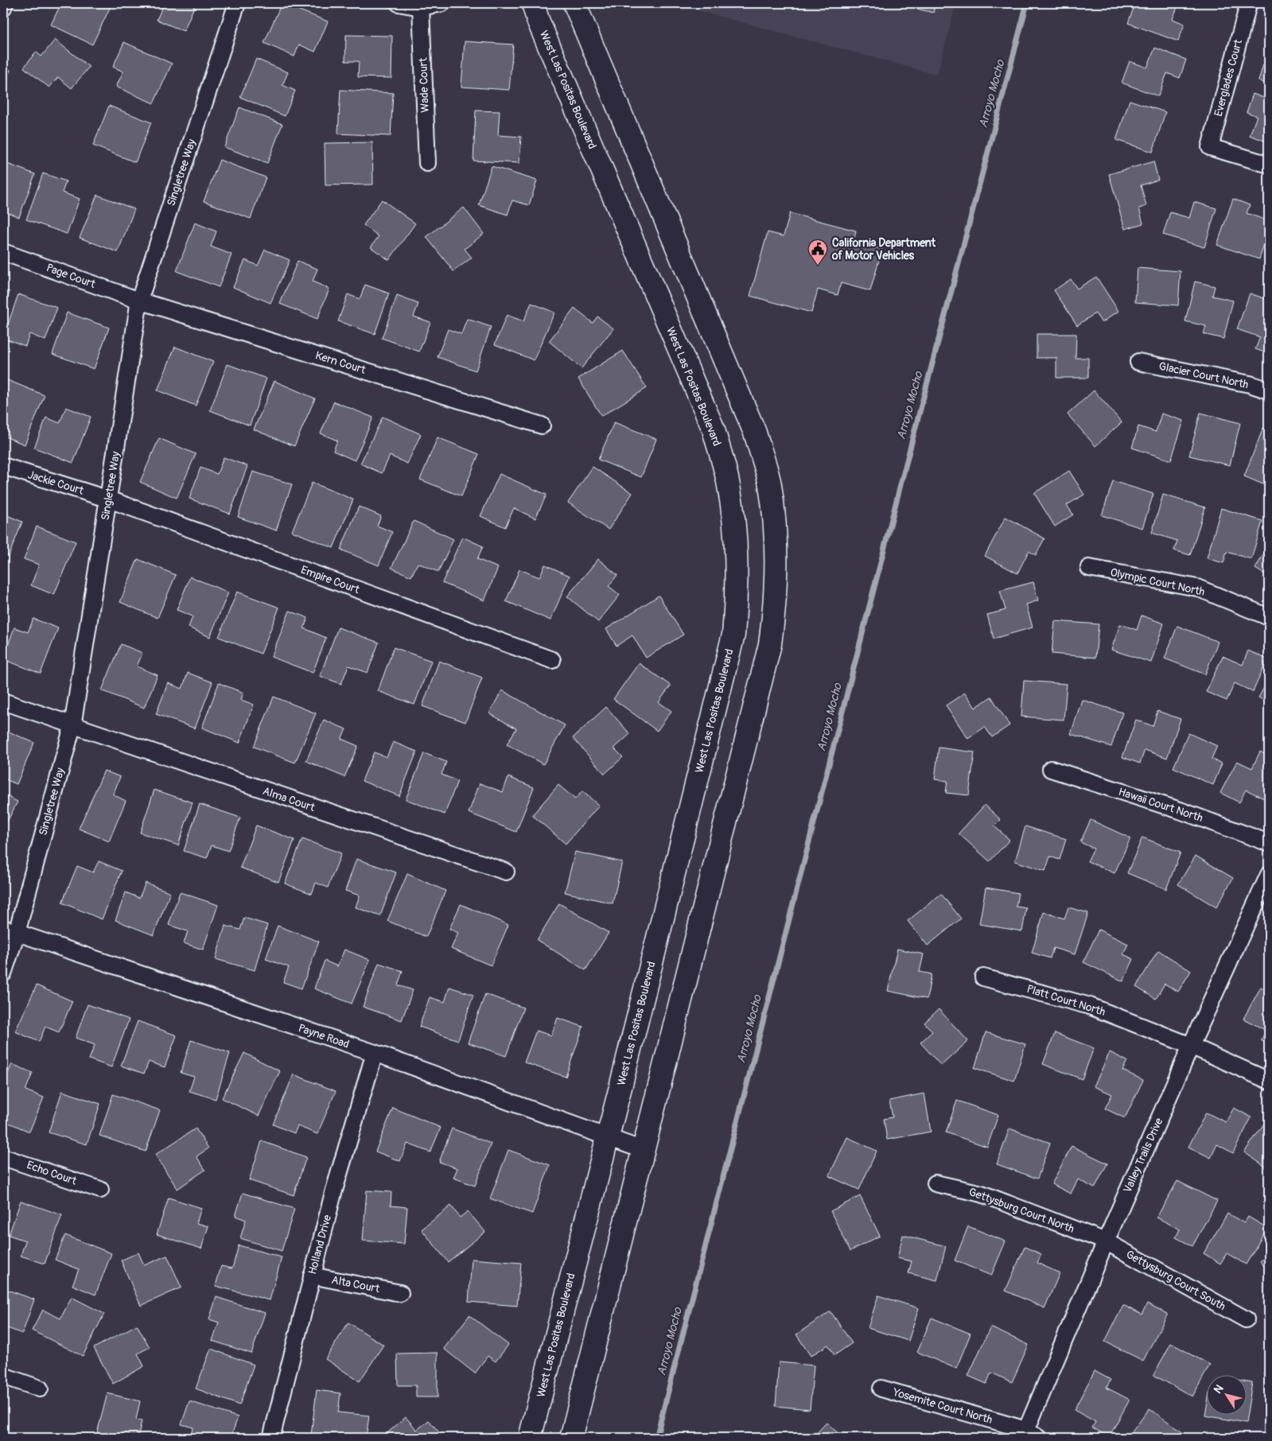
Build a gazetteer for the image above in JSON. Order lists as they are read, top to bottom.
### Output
{
  "streets": {
    "main road": ["West Las Positas Boulevard"],
    "street": [
      "Everglades Court",
      "Wade Court",
      "Singletree Way",
      "Page Court",
      "Kern Court",
      "Glacier Court North",
      "Jackie Court",
      "Empire Court",
      "Olympic Court North",
      "Alma Court",
      "Hawaii Court North",
      "Platt Court North",
      "Payne Road",
      "Valley Trails Drive",
      "Echo Court",
      "Gettysburg Court North",
      "Holland Drive",
      "Gettysburg Court South",
      "Alta Court",
      "Yosemite Court North"
    ]
  },
  "crossings": [
    ["West Las Positas Boulevard", "Payne Road"],
    ["Singletree Way", "Page Court"],
    ["Singletree Way", "Kern Court"],
    ["Singletree Way", "Jackie Court"],
    ["Singletree Way", "Empire Court"],
    ["Singletree Way", "Alma Court"],
    ["Singletree Way", "Payne Road"],
    ["Page Court", "Kern Court"],
    ["Jackie Court", "Empire Court"],
    ["Platt Court North", "Valley Trails Drive"],
    ["Payne Road", "Holland Drive"],
    ["Valley Trails Drive", "Gettysburg Court North"],
    ["Valley Trails Drive", "Gettysburg Court South"],
    ["Valley Trails Drive", "Yosemite Court North"],
    ["Gettysburg Court North", "Gettysburg Court South"],
    ["Holland Drive", "Alta Court"]
  ],
  "water": ["Arroyo Mocho"],
  "places": {
    "public building": ["California Department of Motor Vehicles"]
  },
  "north": "top left"
}
